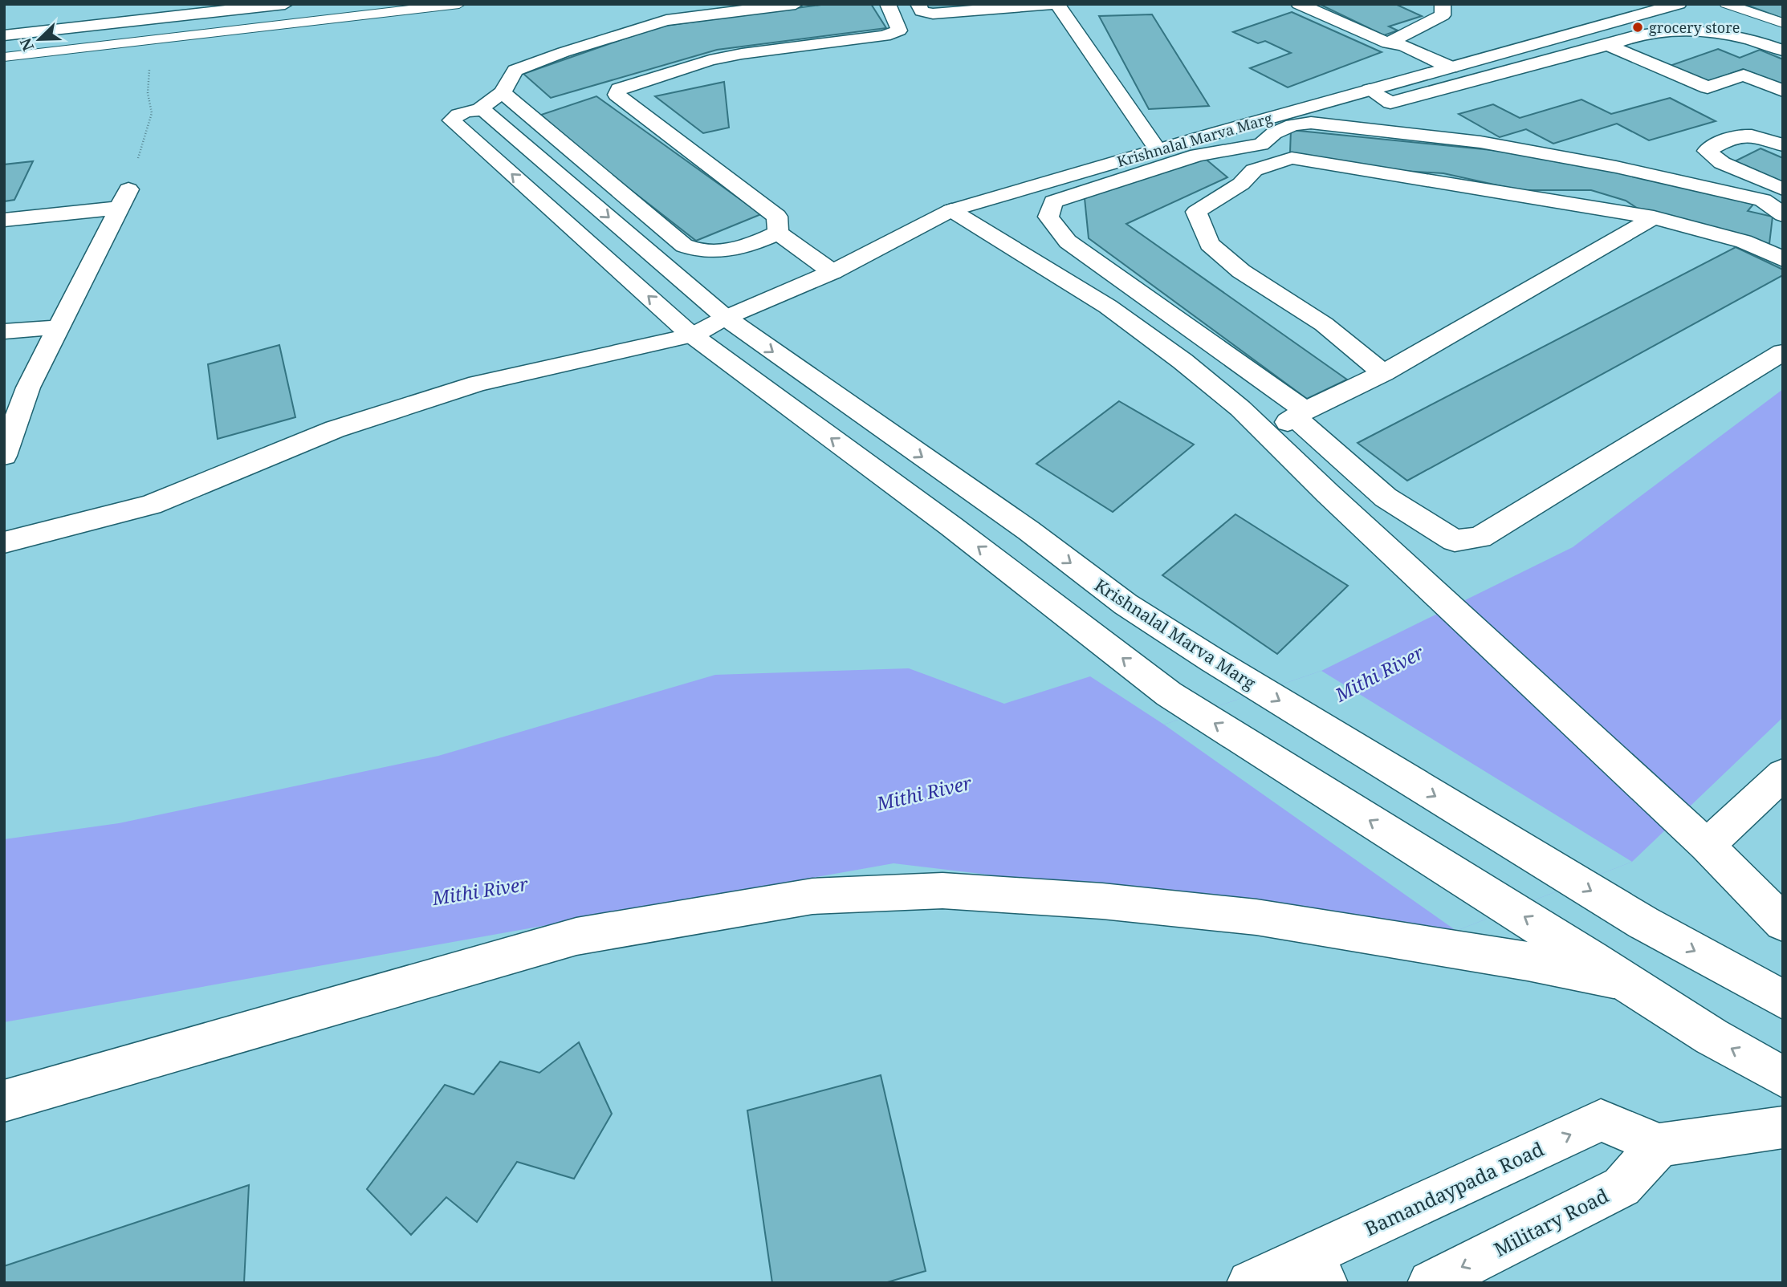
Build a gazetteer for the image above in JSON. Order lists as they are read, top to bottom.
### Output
{
  "streets": {
    "street": ["Krishnalal Marva Marg", "Bamandaypada Road", "Military Road"]
  },
  "crossings": [
    ["Bamandaypada Road", "Military Road"]
  ],
  "one_way": ["Military Road"],
  "water": ["Mithi River"],
  "places": ["grocery store"],
  "north": "bottom left"
}
